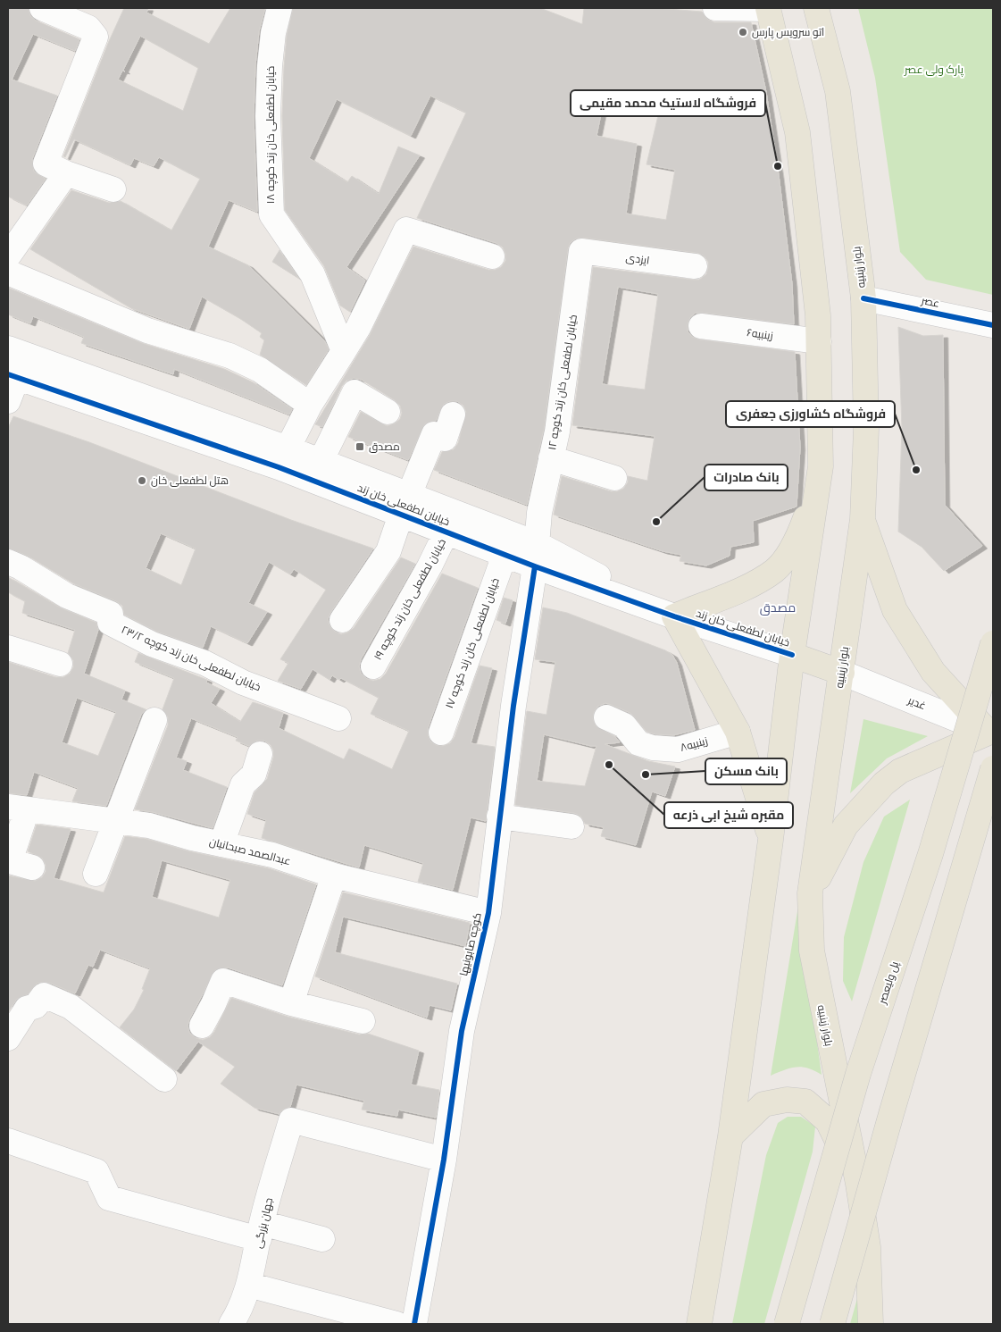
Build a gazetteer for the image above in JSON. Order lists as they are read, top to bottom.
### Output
{
  "streets": {
    "main road": ["بلوار زینبیه", "پل ولیعصر"],
    "street": [
      "خیابان لطفعلی خان زند کوچه ۱۸",
      "ایزدی",
      "عصر",
      "۶زینبیه",
      "خیابان لطفعلی خان زند کوچه ۱۲",
      "خیابان لطفعلی خان زند",
      "خیابان لطفعلی خان زند کوچه ۱۹",
      "خیابان لطفعلی خان زند کوچه ۱۷",
      "خیابان لطفعلی خان زند کوچه ۲۳/۲",
      "غدیر",
      "زینبیه۸",
      "عبدالصمد صبحانیان",
      "کوچه صابونیها",
      "جهان بزرگی"
    ]
  },
  "crossings": [
    ["ایزدی", "خیابان لطفعلی خان زند کوچه ۱۲"],
    ["بلوار زینبیه", "عصر"],
    ["بلوار زینبیه", "غدیر"],
    ["خیابان لطفعلی خان زند کوچه ۱۲", "خیابان لطفعلی خان زند"],
    ["خیابان لطفعلی خان زند کوچه ۱۲", "کوچه صابونیها"],
    ["خیابان لطفعلی خان زند", "خیابان لطفعلی خان زند کوچه ۱۹"],
    ["خیابان لطفعلی خان زند", "خیابان لطفعلی خان زند کوچه ۱۷"],
    ["خیابان لطفعلی خان زند", "کوچه صابونیها"],
    ["عبدالصمد صبحانیان", "کوچه صابونیها"],
    ["کوچه صابونیها", "جهان بزرگی"]
  ],
  "districts": ["مصدق"],
  "parks": ["پارک ولی عصر"],
  "places": {
    "other": [
      "اتو سرویس پارس",
      "فروشگاه لاستیک محمد مقیمی",
      "فروشگاه کشاورزی جعفری",
      "هتل لطفعلی خان",
      "بانک صادرات",
      "مقبره شیخ ابی ذرعه",
      "بانک مسکن"
    ],
    "transit": ["مصدق"]
  }
}
